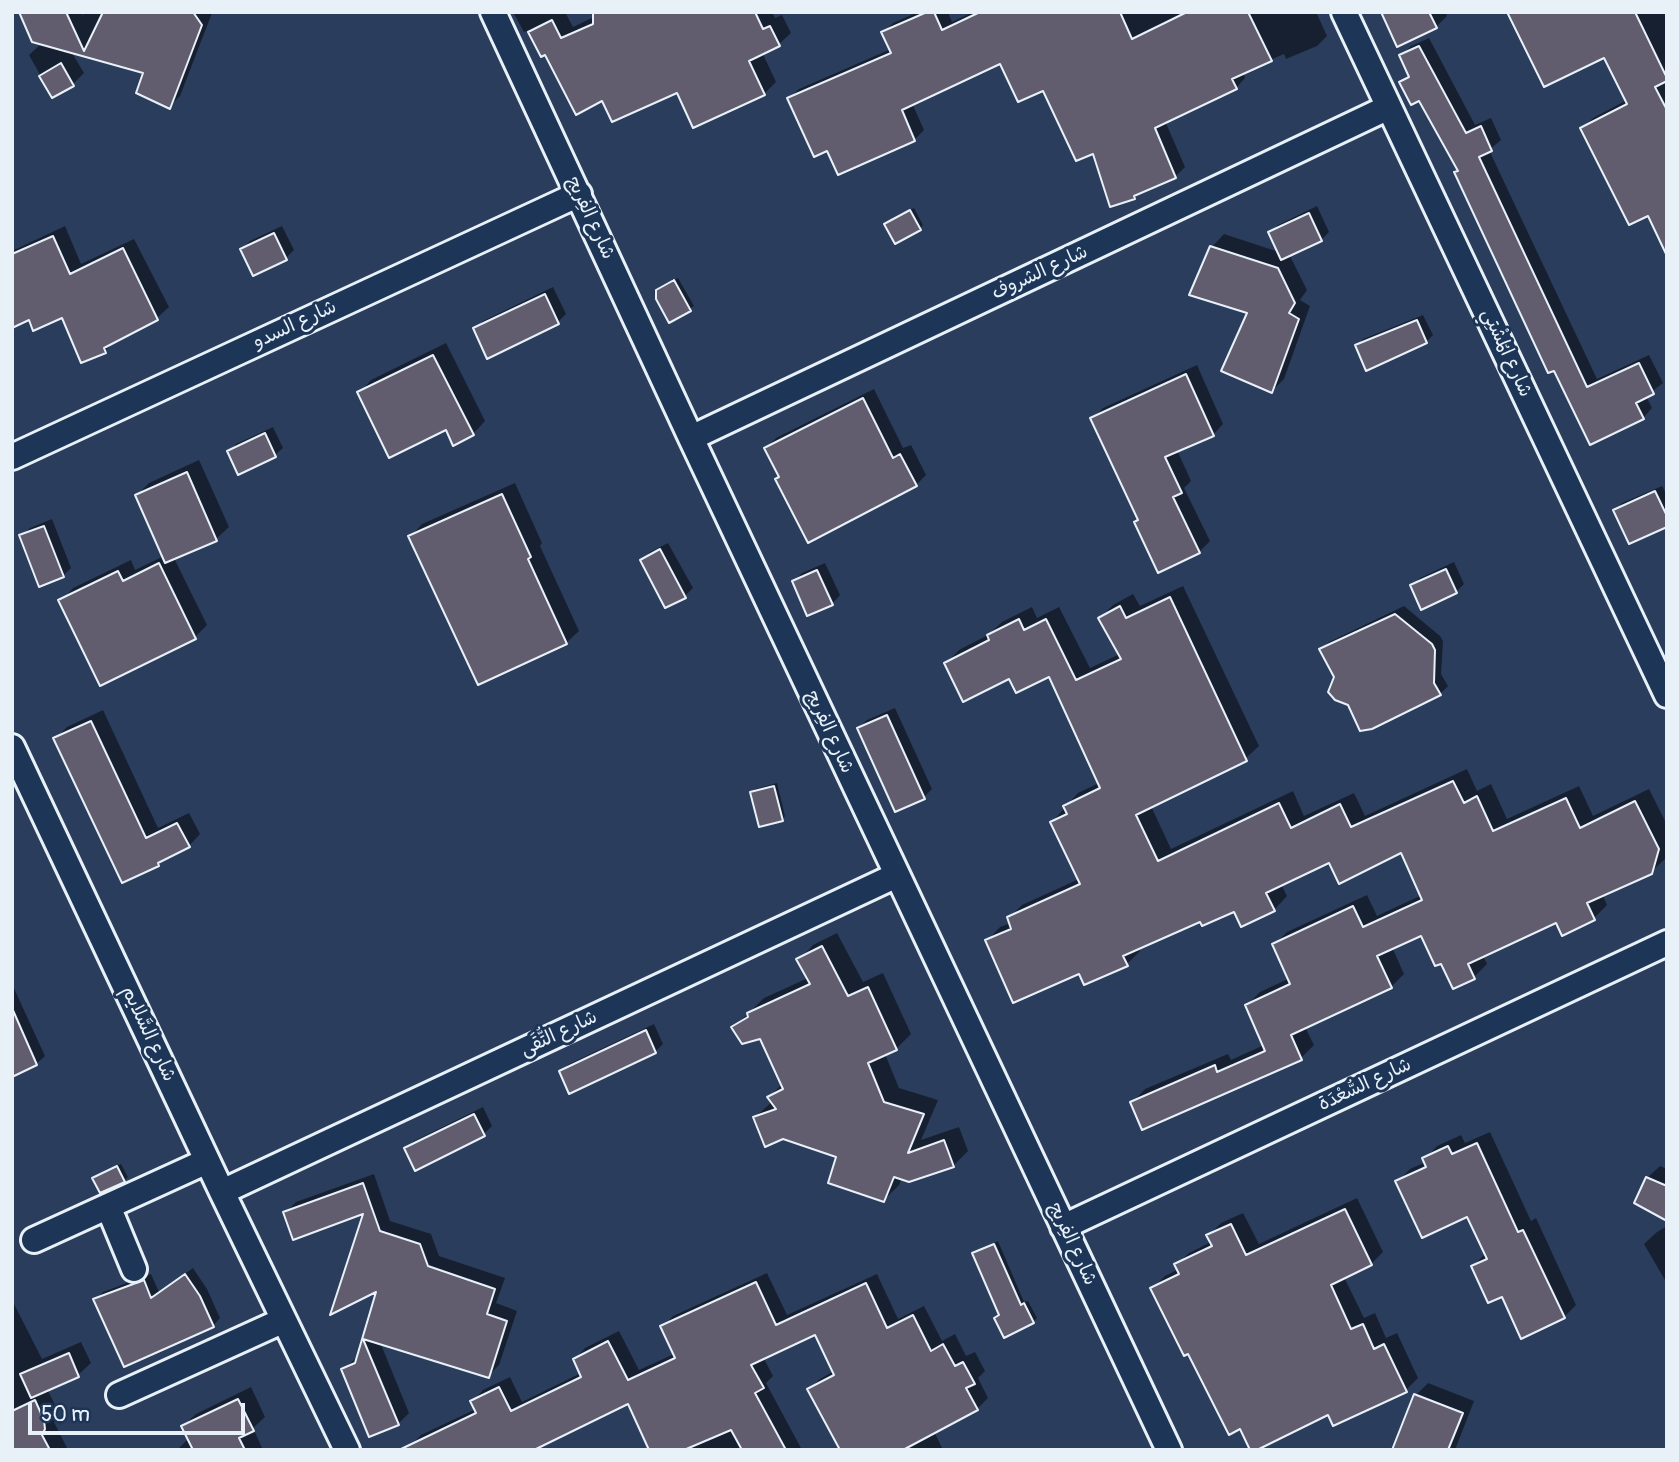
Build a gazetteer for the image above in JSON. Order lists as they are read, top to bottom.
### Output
{
  "streets": {
    "street": [
      "شارع الفِريج",
      "شارع الشروف",
      "شارع السدو",
      "شارع المُشْتِي",
      "شارع السَّلايم",
      "شارع التُّقَى",
      "شارع السُّعْدَة"
    ]
  },
  "crossings": [
    ["شارع الفِريج", "شارع الشروف"],
    ["شارع الفِريج", "شارع السدو"],
    ["شارع الفِريج", "شارع التُّقَى"],
    ["شارع الفِريج", "شارع السُّعْدَة"],
    ["شارع الشروف", "شارع المُشْتِي"],
    ["شارع السَّلايم", "شارع التُّقَى"]
  ],
  "scale_bar": "50 m"
}
